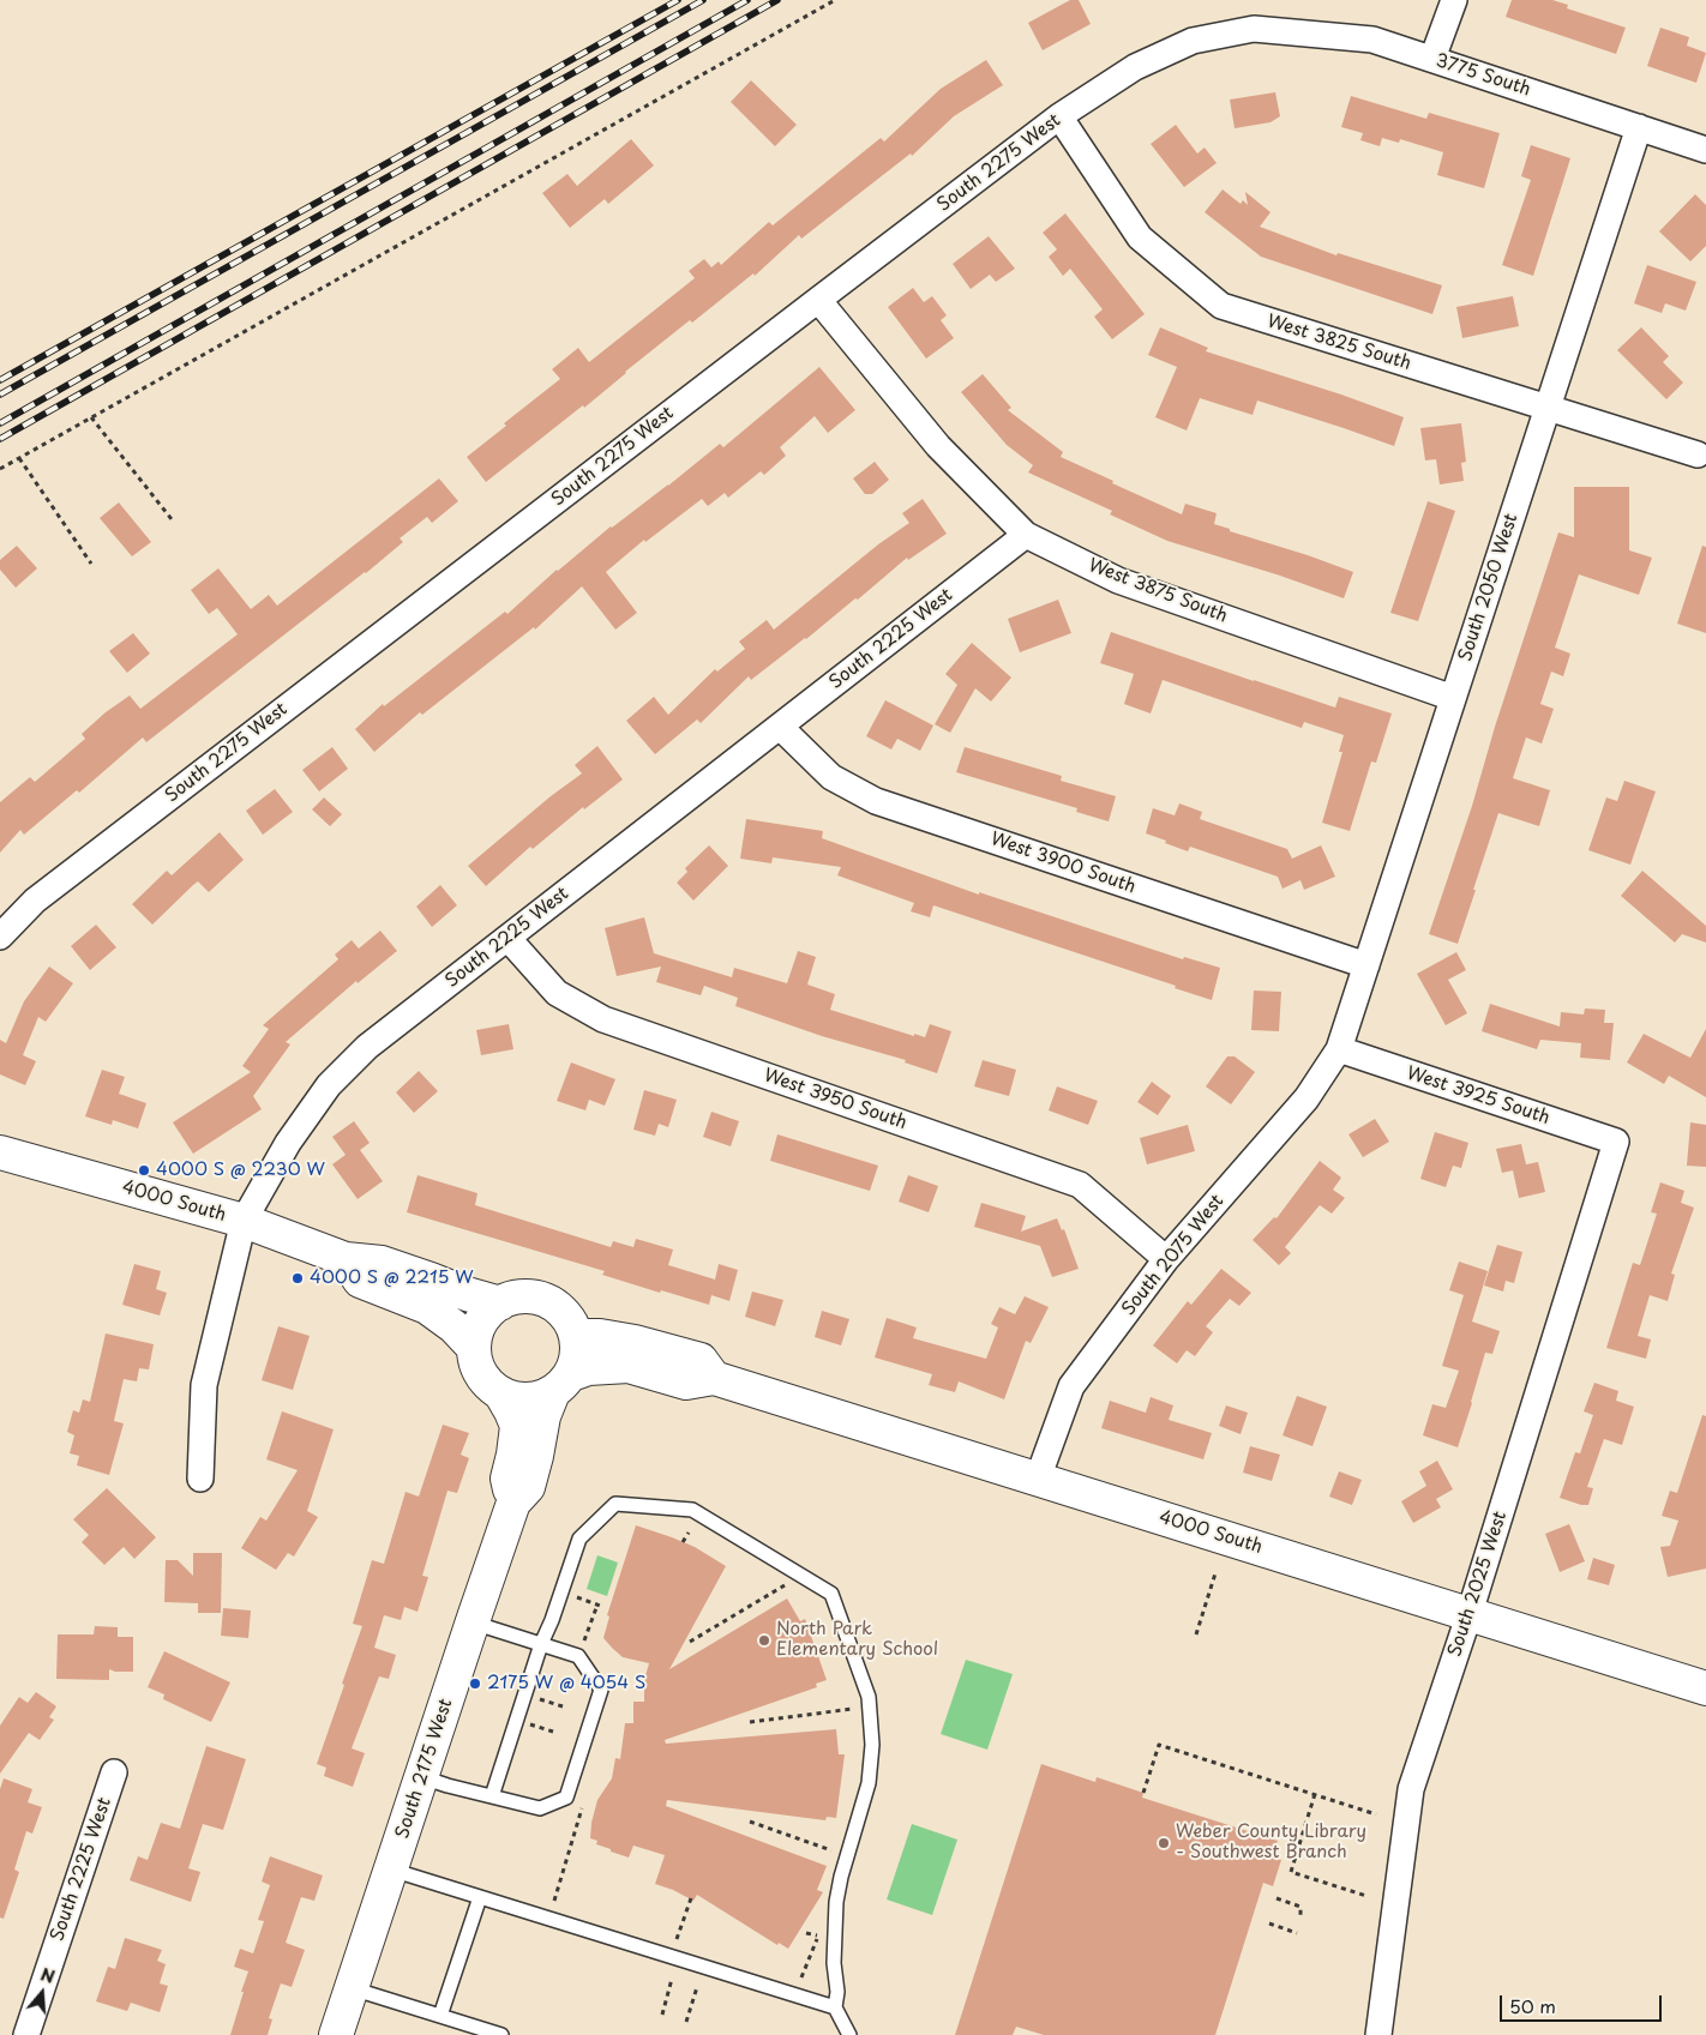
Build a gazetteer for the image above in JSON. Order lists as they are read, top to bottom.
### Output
{
  "streets": {
    "street": [
      "3775 South",
      "South 2275 West",
      "West 3825 South",
      "South 2050 West",
      "West 3875 South",
      "South 2225 West",
      "West 3900 South",
      "West 3925 South",
      "West 3950 South",
      "4000 South",
      "South 2075 West",
      "South 2025 West",
      "South 2175 West"
    ]
  },
  "crossings": [
    ["3775 South", "South 2275 West"],
    ["3775 South", "South 2050 West"],
    ["South 2275 West", "West 3825 South"],
    ["South 2275 West", "West 3875 South"],
    ["West 3825 South", "South 2050 West"],
    ["South 2050 West", "West 3875 South"],
    ["South 2050 West", "West 3900 South"],
    ["South 2050 West", "West 3925 South"],
    ["South 2050 West", "South 2075 West"],
    ["West 3875 South", "South 2225 West"],
    ["South 2225 West", "West 3900 South"],
    ["South 2225 West", "West 3950 South"],
    ["South 2225 West", "4000 South"],
    ["West 3925 South", "South 2075 West"],
    ["West 3925 South", "South 2025 West"],
    ["West 3950 South", "South 2075 West"],
    ["4000 South", "South 2075 West"],
    ["4000 South", "South 2025 West"],
    ["4000 South", "South 2175 West"]
  ],
  "places": [
    "4000 S @ 2230 W",
    "4000 S @ 2215 W",
    "North Park Elementary School",
    "2175 W @ 4054 S",
    "Weber County Library - Southwest Branch"
  ],
  "scale_bar": "50 m",
  "north": "top"
}
